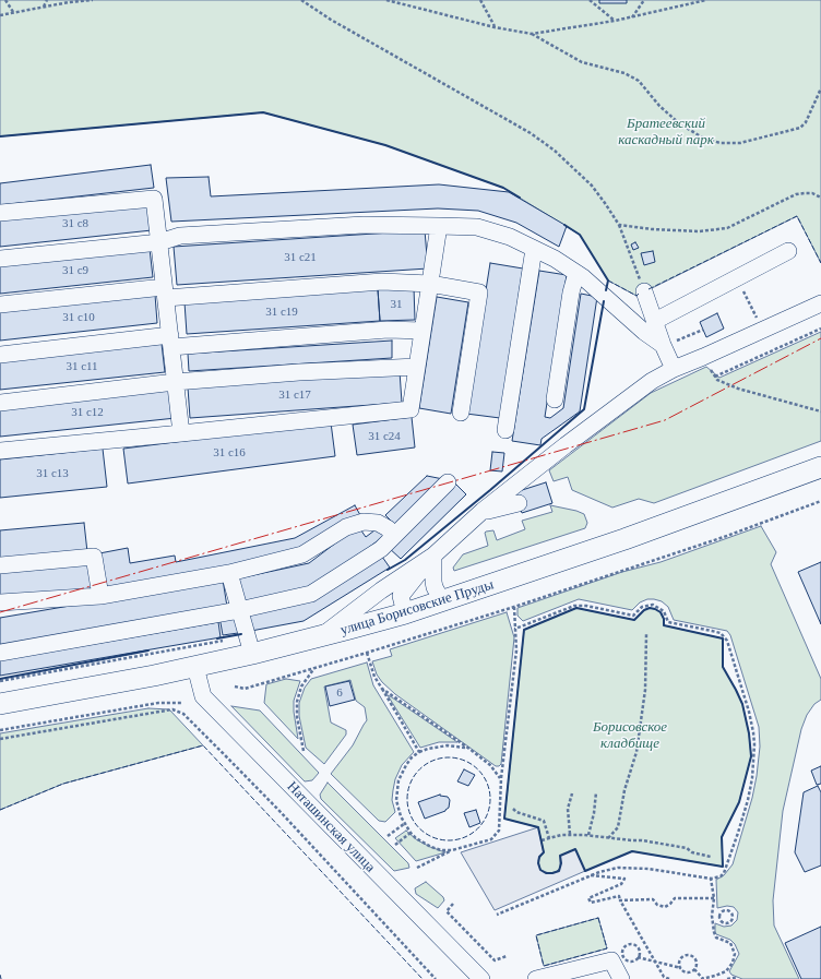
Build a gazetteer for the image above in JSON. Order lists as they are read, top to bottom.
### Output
{
  "streets": {
    "main road": ["улица Борисовские Пруды"],
    "street": ["Наташинская улица"]
  },
  "crossings": [
    ["улица Борисовские Пруды", "Наташинская улица"]
  ],
  "parks": ["Братеевский каскадный парк", "Борисовское кладбище"],
  "house_numbers": [
    "31 с8",
    "31 с21",
    "31 с9",
    "31",
    "31 с19",
    "31 с10",
    "31 с11",
    "31 с17",
    "31 с12",
    "31 с24",
    "31 с16",
    "31 с13",
    "6"
  ]
}
